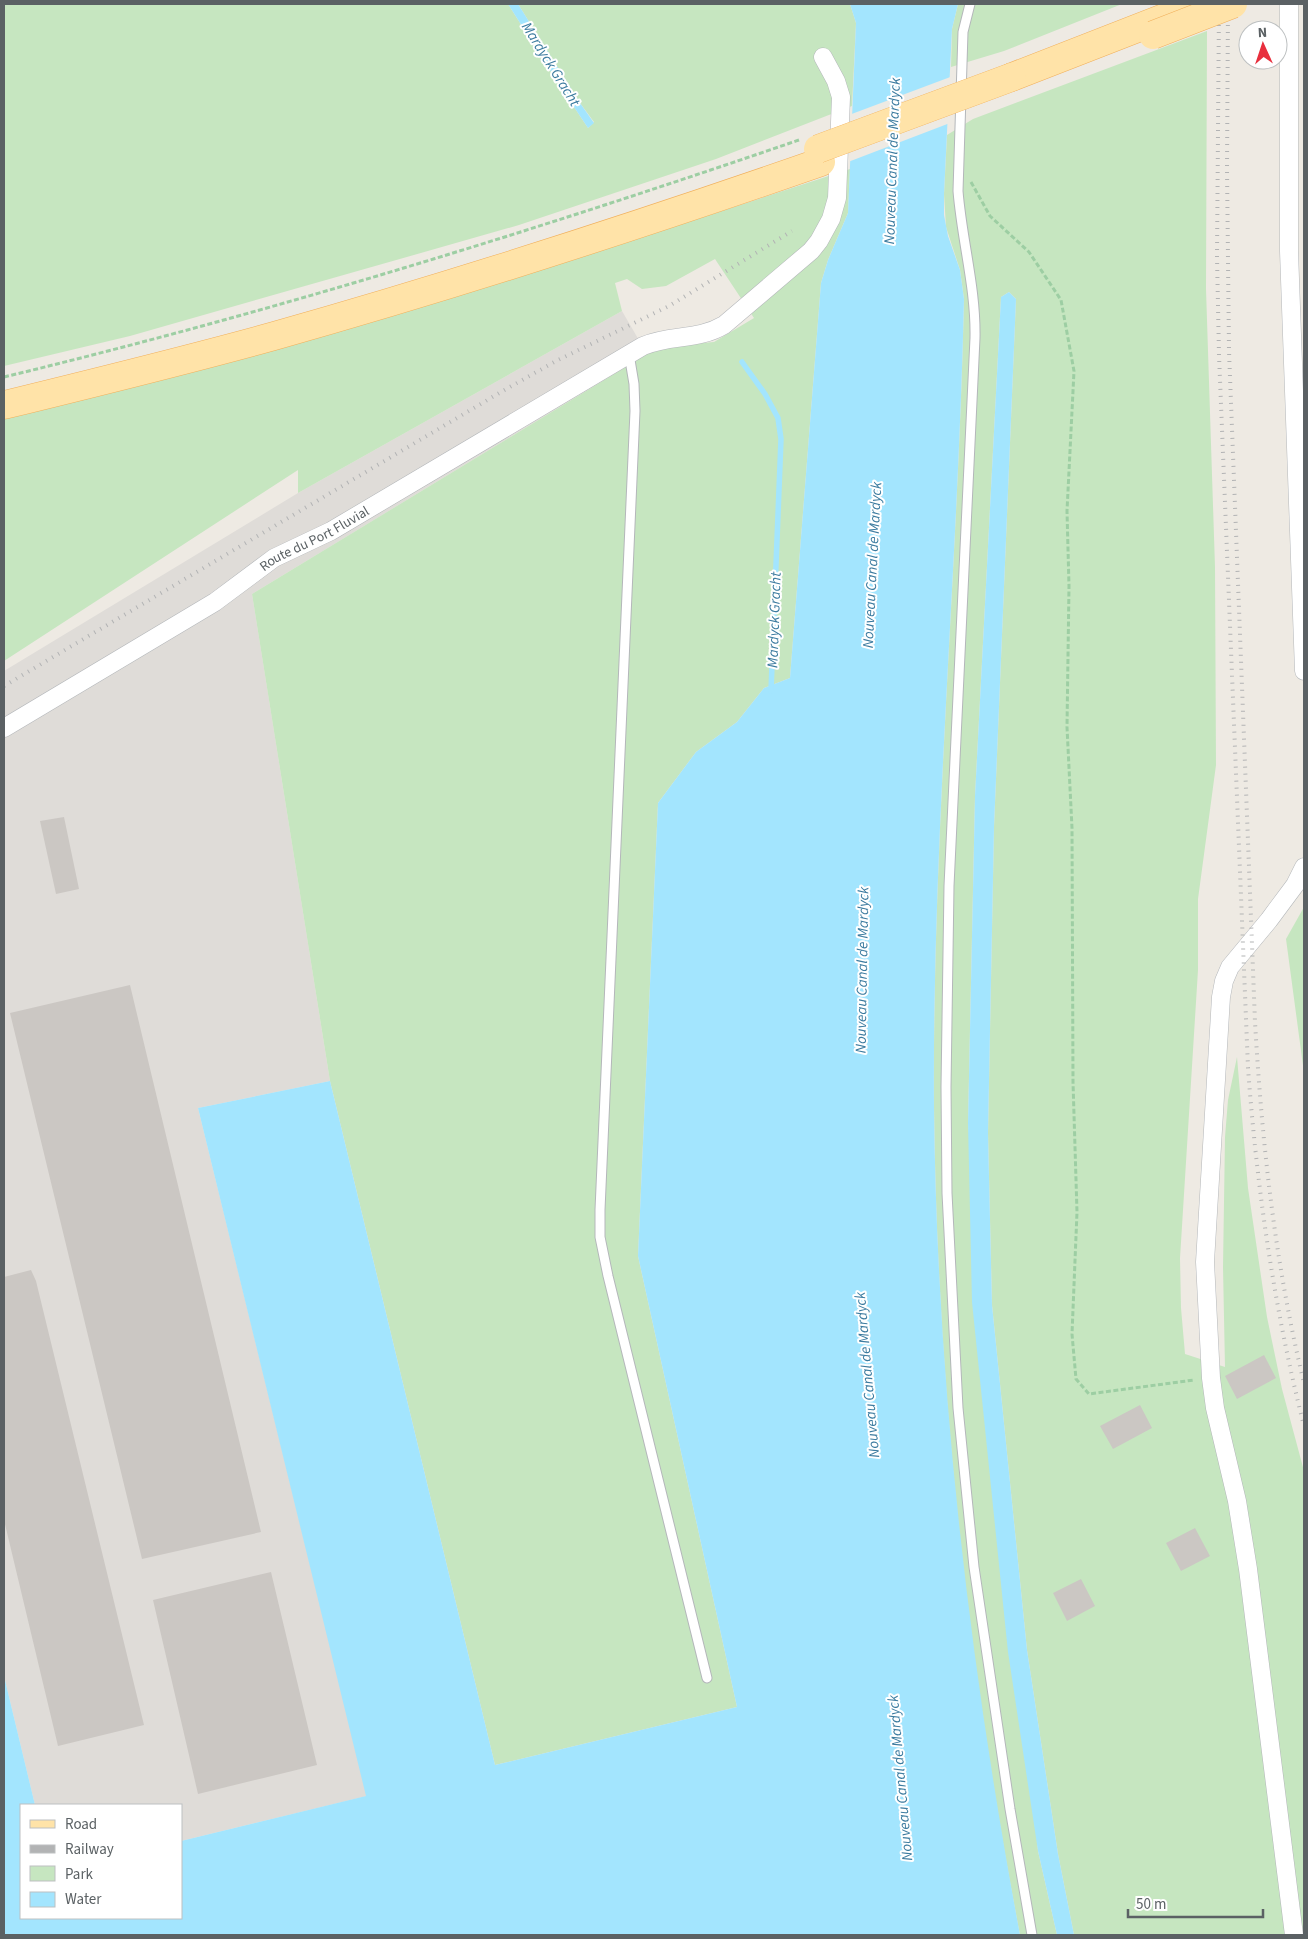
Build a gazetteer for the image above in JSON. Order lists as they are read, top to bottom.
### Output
{
  "streets": {
    "street": ["Route du Port Fluvial"]
  },
  "water": ["Mardyck Gracht", "Nouveau Canal de Mardyck"],
  "legend": [
    "Road",
    "Railway",
    "Park",
    "Water"
  ],
  "scale_bar": "50 m",
  "north": "top"
}
